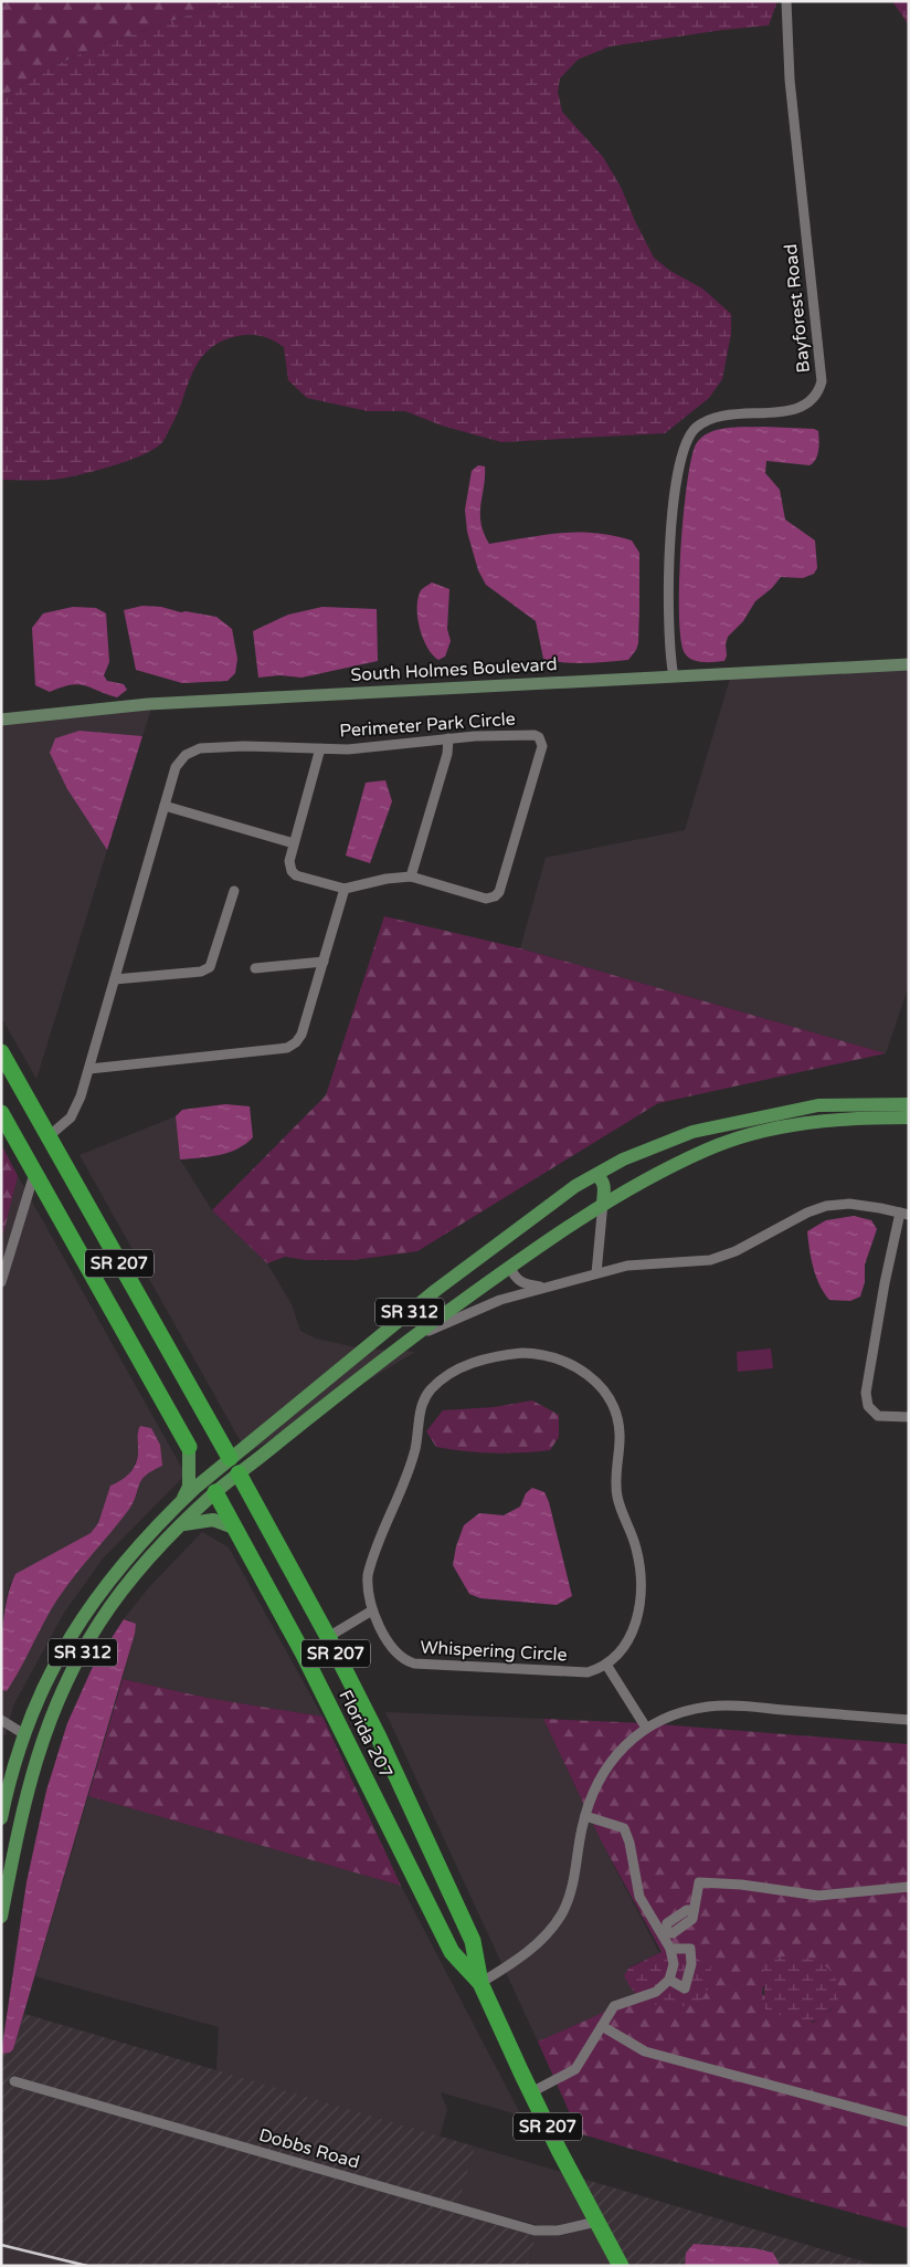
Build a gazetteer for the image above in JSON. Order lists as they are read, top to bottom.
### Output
{
  "streets": {
    "highway": ["SR 207", "Florida 207"],
    "main road": ["South Holmes Boulevard", "SR 312"],
    "street": [
      "Bayforest Road",
      "Perimeter Park Circle",
      "Whispering Circle",
      "Dobbs Road"
    ]
  },
  "crossings": [
    ["Bayforest Road", "South Holmes Boulevard"],
    ["Perimeter Park Circle", "SR 207"],
    ["SR 207", "SR 312"],
    ["SR 207", "Florida 207"],
    ["SR 207", "Dobbs Road"],
    ["SR 312", "Florida 207"]
  ]
}
